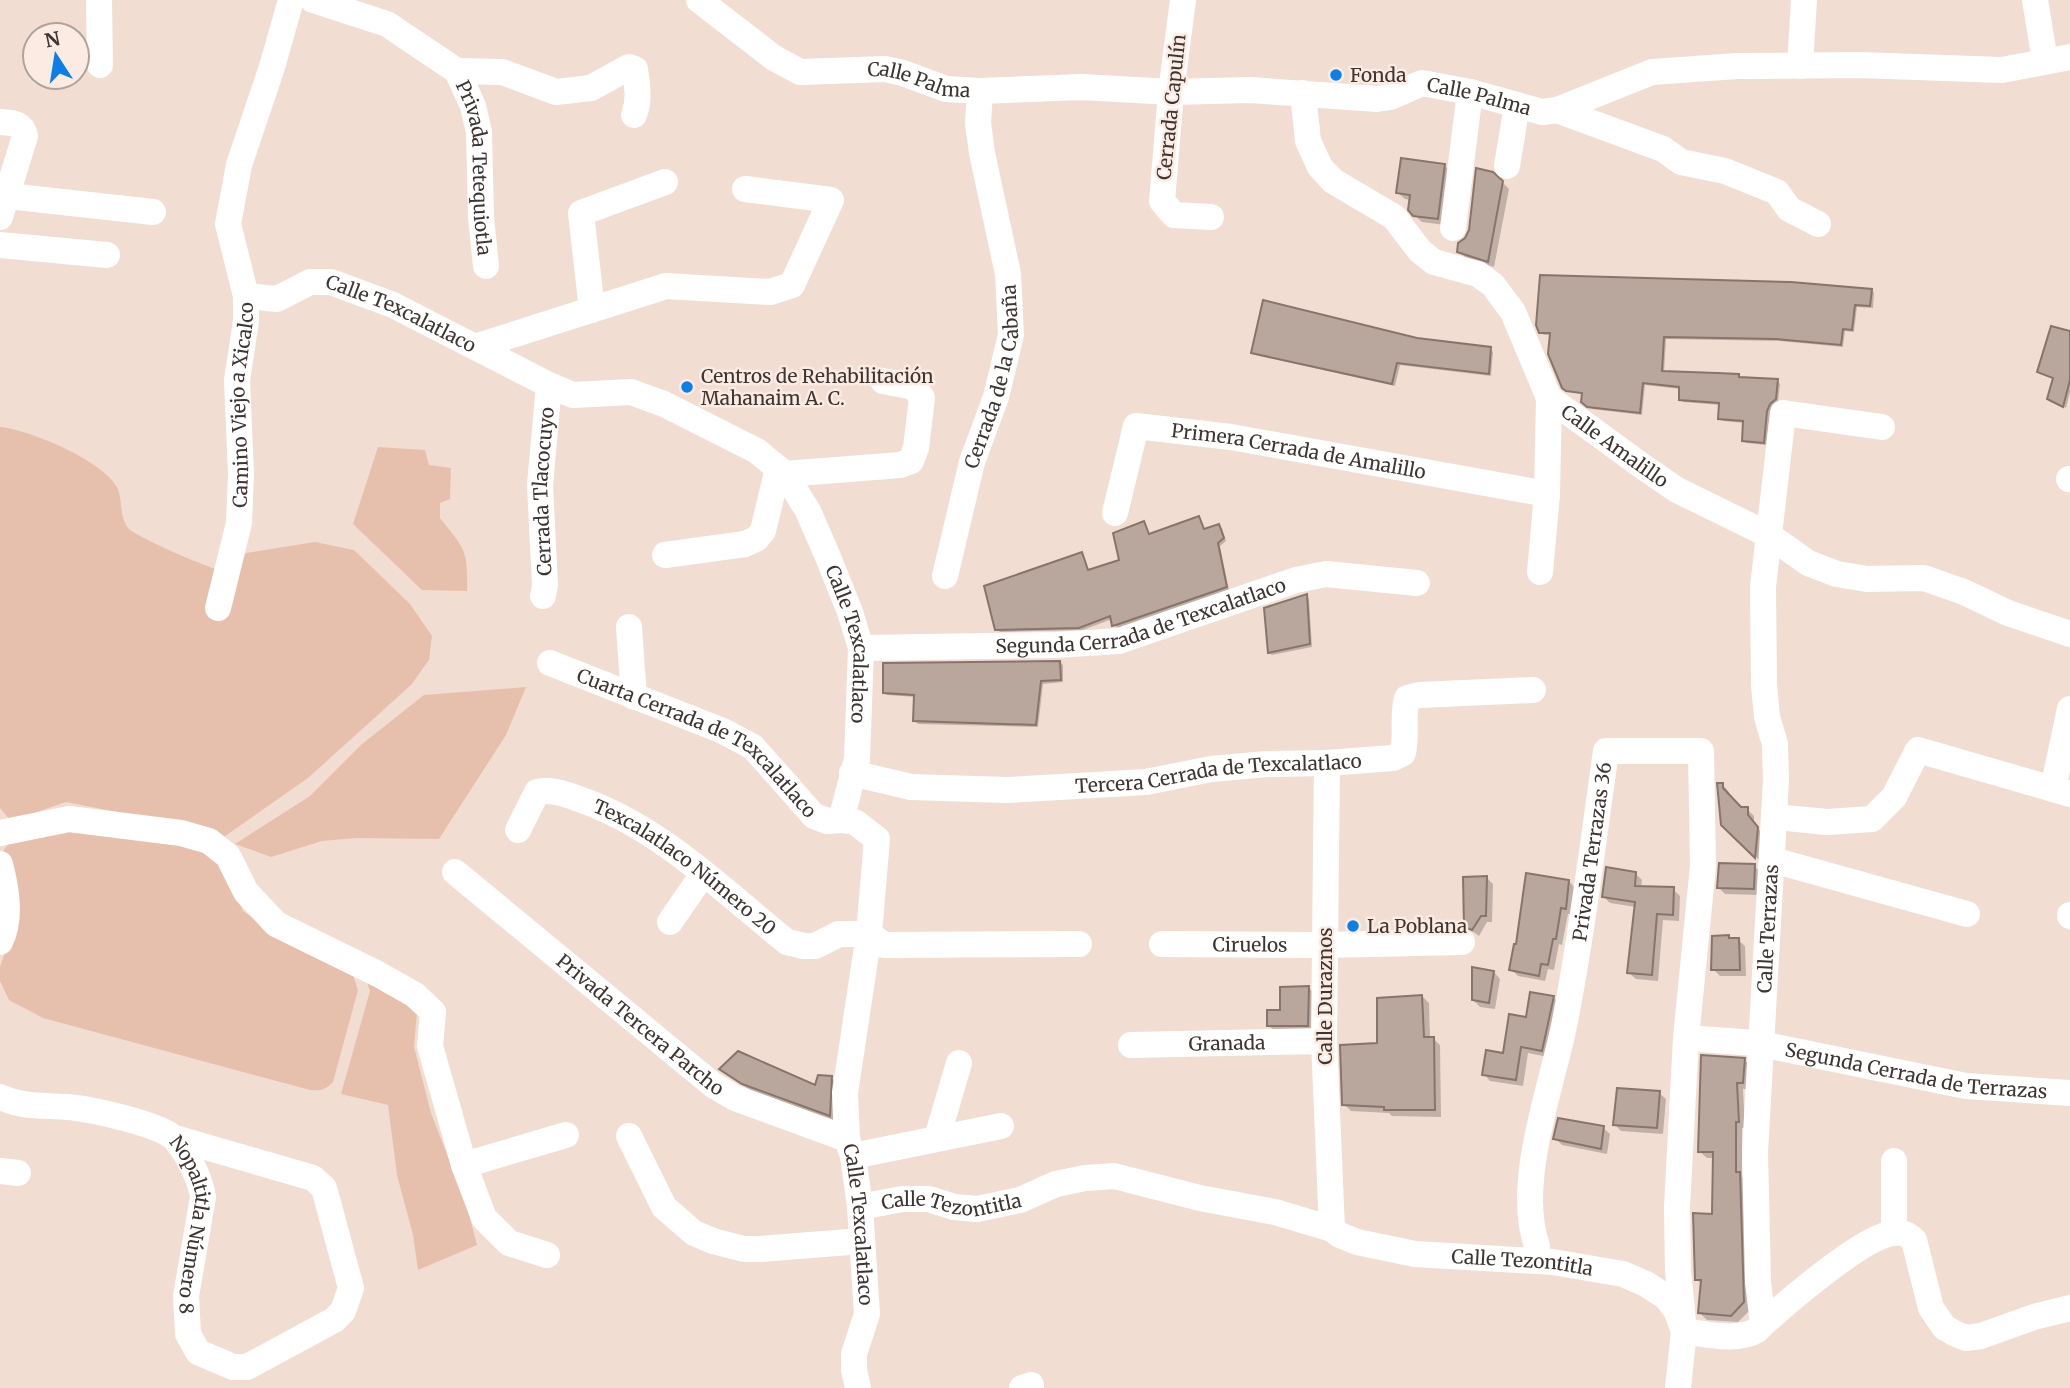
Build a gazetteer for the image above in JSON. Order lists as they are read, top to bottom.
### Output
{
  "streets": {
    "street": [
      "Calle Palma",
      "Cerrada Capulín",
      "Privada Tetequiotla",
      "Calle Texcalatlaco",
      "Cerrada de la Cabaña",
      "Camino Viejo a Xicalco",
      "Calle Amalillo",
      "Primera Cerrada de Amalillo",
      "Cerrada Tlacocuyo",
      "Segunda Cerrada de Texcalatlaco",
      "Cuarta Cerrada de Texcalatlaco",
      "Tercera Cerrada de Texcalatlaco",
      "Privada Terrazas 36",
      "Texcalatlaco Número 20",
      "Calle Terrazas",
      "Ciruelos",
      "Calle Duraznos",
      "Privada Tercera Parcho",
      "Granada",
      "Segunda Cerrada de Terrazas",
      "Calle Tezontitla",
      "Nopaltitla Número 8"
    ]
  },
  "crossings": [
    ["Calle Palma", "Cerrada Capulín"],
    ["Calle Palma", "Cerrada de la Cabaña"],
    ["Calle Palma", "Calle Amalillo"],
    ["Calle Texcalatlaco", "Camino Viejo a Xicalco"],
    ["Calle Texcalatlaco", "Cerrada Tlacocuyo"],
    ["Calle Texcalatlaco", "Segunda Cerrada de Texcalatlaco"],
    ["Calle Texcalatlaco", "Cuarta Cerrada de Texcalatlaco"],
    ["Calle Texcalatlaco", "Tercera Cerrada de Texcalatlaco"],
    ["Calle Texcalatlaco", "Texcalatlaco Número 20"],
    ["Calle Texcalatlaco", "Privada Tercera Parcho"],
    ["Calle Texcalatlaco", "Calle Tezontitla"],
    ["Calle Amalillo", "Calle Terrazas"],
    ["Tercera Cerrada de Texcalatlaco", "Calle Duraznos"],
    ["Privada Terrazas 36", "Calle Tezontitla"],
    ["Calle Terrazas", "Segunda Cerrada de Terrazas"],
    ["Ciruelos", "Calle Duraznos"],
    ["Calle Duraznos", "Granada"],
    ["Calle Duraznos", "Calle Tezontitla"]
  ],
  "places": ["Fonda", "Centros de Rehabilitación Mahanaim A. C.", "La Poblana"],
  "north": "top"
}
